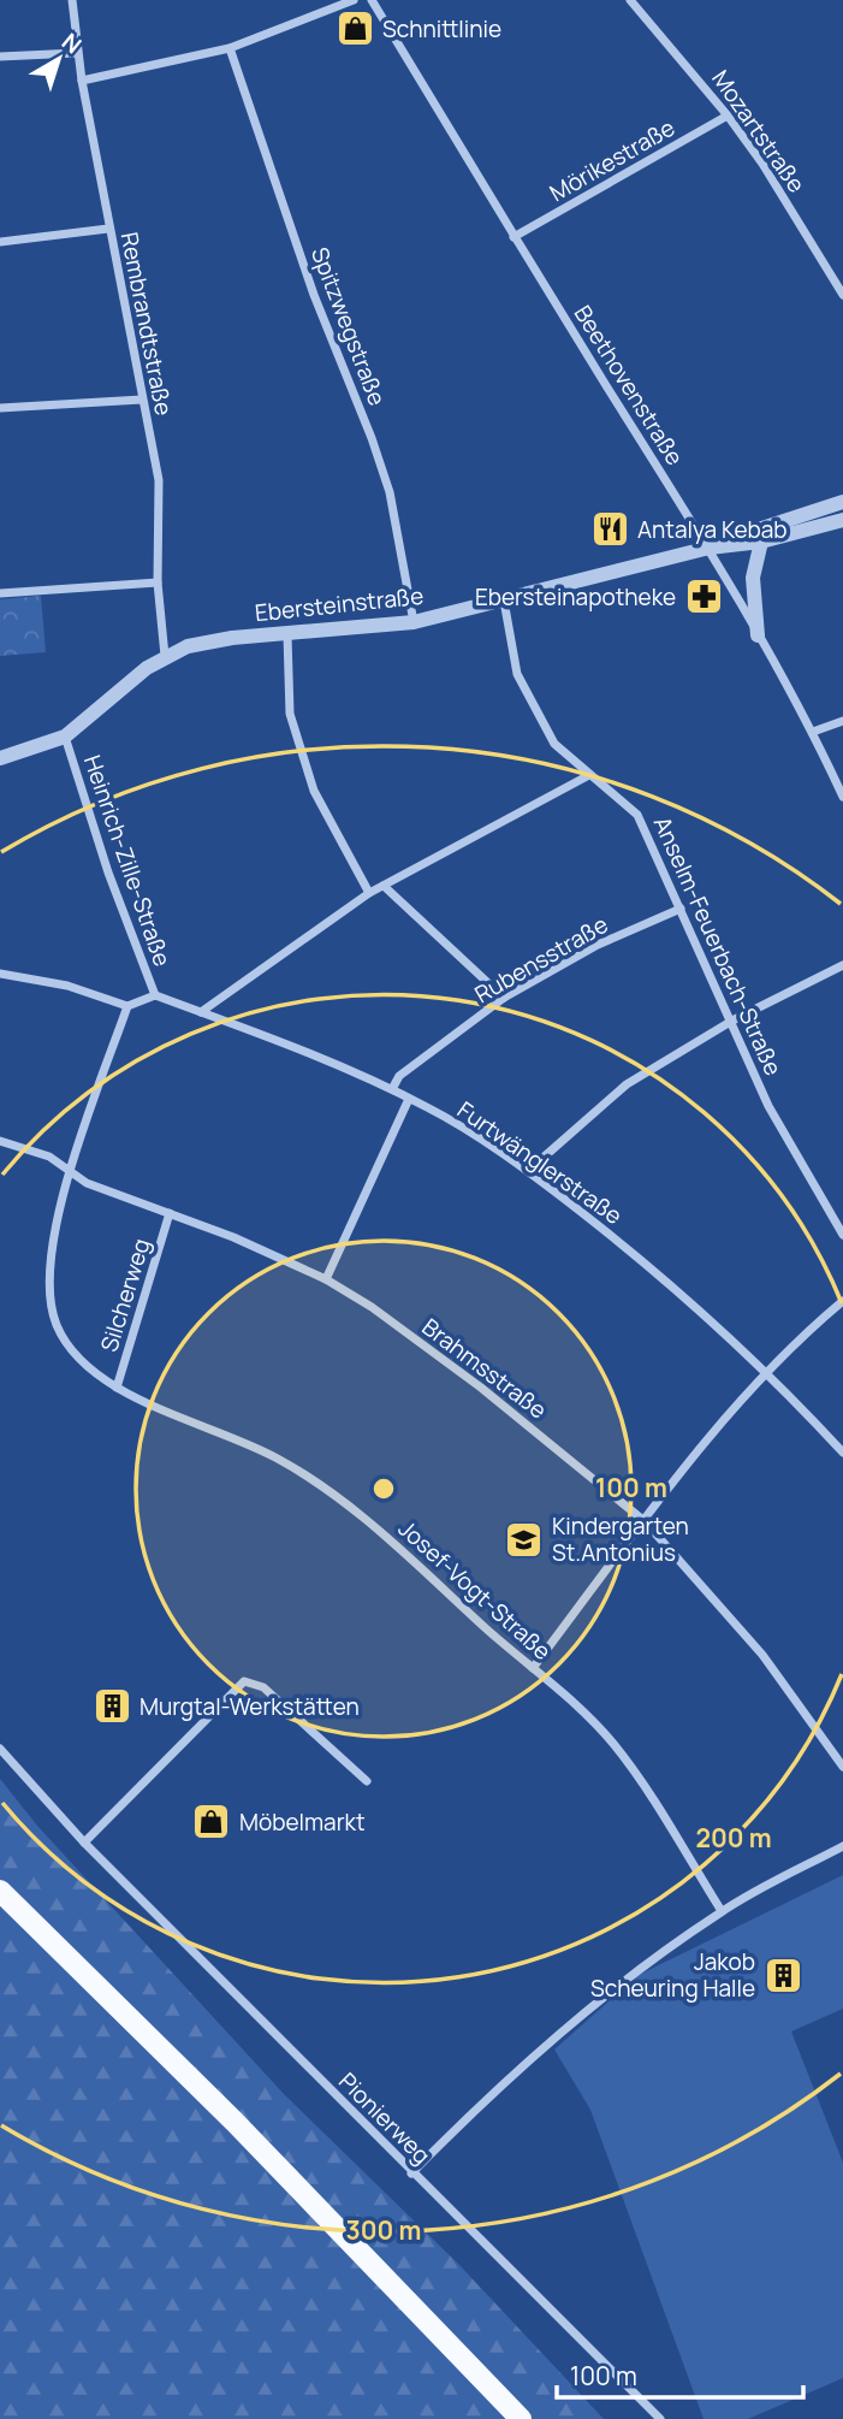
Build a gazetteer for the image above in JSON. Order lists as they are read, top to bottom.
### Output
{
  "streets": {
    "street": [
      "Mozartstraße",
      "Mörikestraße",
      "Rembrandtstraße",
      "Spitzwegstraße",
      "Beethovenstraße",
      "Ebersteinstraße",
      "Heinrich-Zille-Straße",
      "Anselm-Feuerbach-Straße",
      "Rubensstraße",
      "Furtwänglerstraße",
      "Silcherweg",
      "Brahmsstraße",
      "Josef-Vogt-Straße",
      "Pionierweg"
    ]
  },
  "crossings": [
    ["Mozartstraße", "Mörikestraße"],
    ["Mörikestraße", "Beethovenstraße"],
    ["Rembrandtstraße", "Ebersteinstraße"],
    ["Spitzwegstraße", "Ebersteinstraße"],
    ["Beethovenstraße", "Ebersteinstraße"],
    ["Ebersteinstraße", "Heinrich-Zille-Straße"],
    ["Ebersteinstraße", "Anselm-Feuerbach-Straße"],
    ["Heinrich-Zille-Straße", "Furtwänglerstraße"],
    ["Anselm-Feuerbach-Straße", "Rubensstraße"],
    ["Rubensstraße", "Furtwänglerstraße"],
    ["Silcherweg", "Brahmsstraße"],
    ["Silcherweg", "Josef-Vogt-Straße"],
    ["Brahmsstraße", "Josef-Vogt-Straße"]
  ],
  "places": {
    "shop": ["Schnittlinie", "Möbelmarkt"],
    "restaurant": ["Antalya Kebab"],
    "pharmacy": ["Ebersteinapotheke"],
    "school or university": ["Kindergarten St.Antonius"],
    "building": ["Murgtal-Werkstätten", "Jakob Scheuring Halle"]
  },
  "scale_bar": "100 m",
  "north": "top right",
  "rings": ["100 m", "200 m", "300 m"]
}
